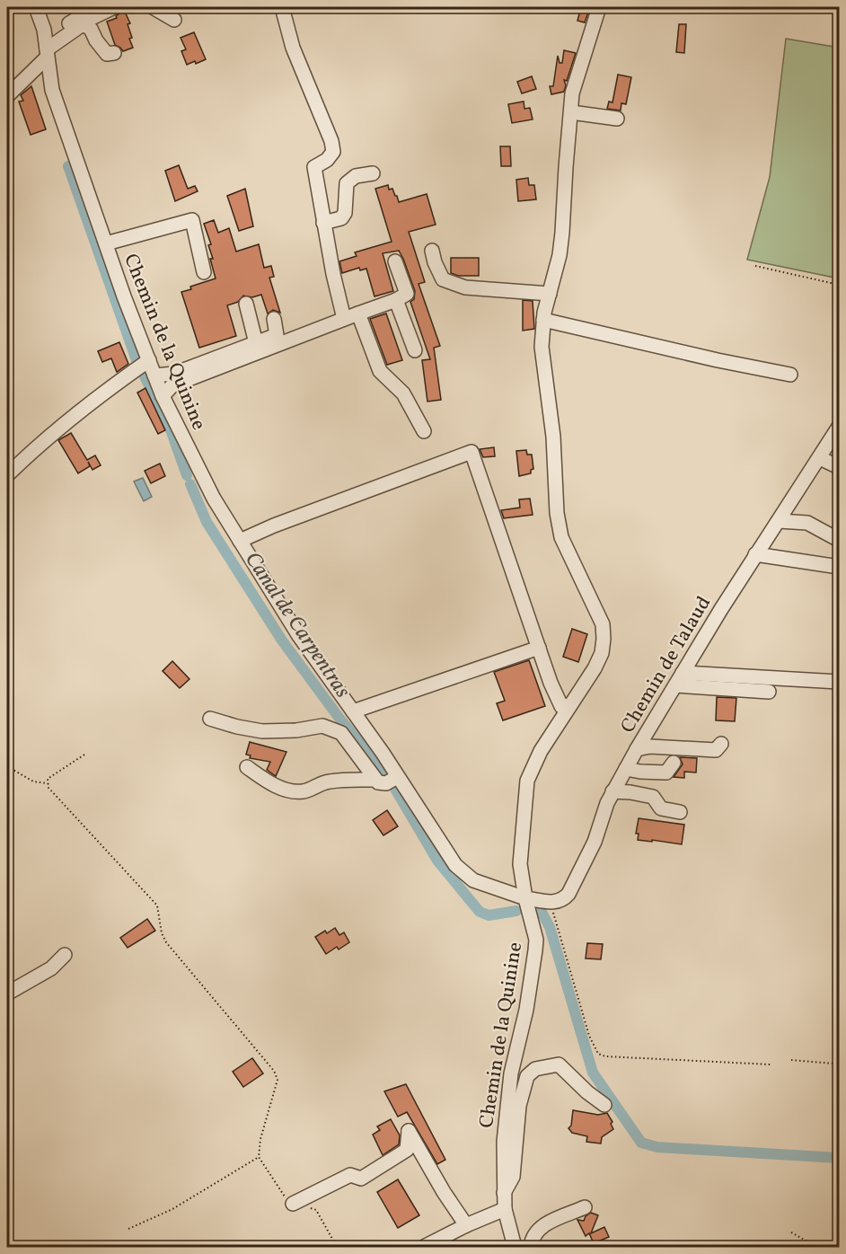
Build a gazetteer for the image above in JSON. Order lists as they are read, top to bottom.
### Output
{
  "streets": {
    "street": ["Chemin de la Quinine", "Chemin de Talaud"]
  },
  "water": ["Canal de Carpentras"]
}
